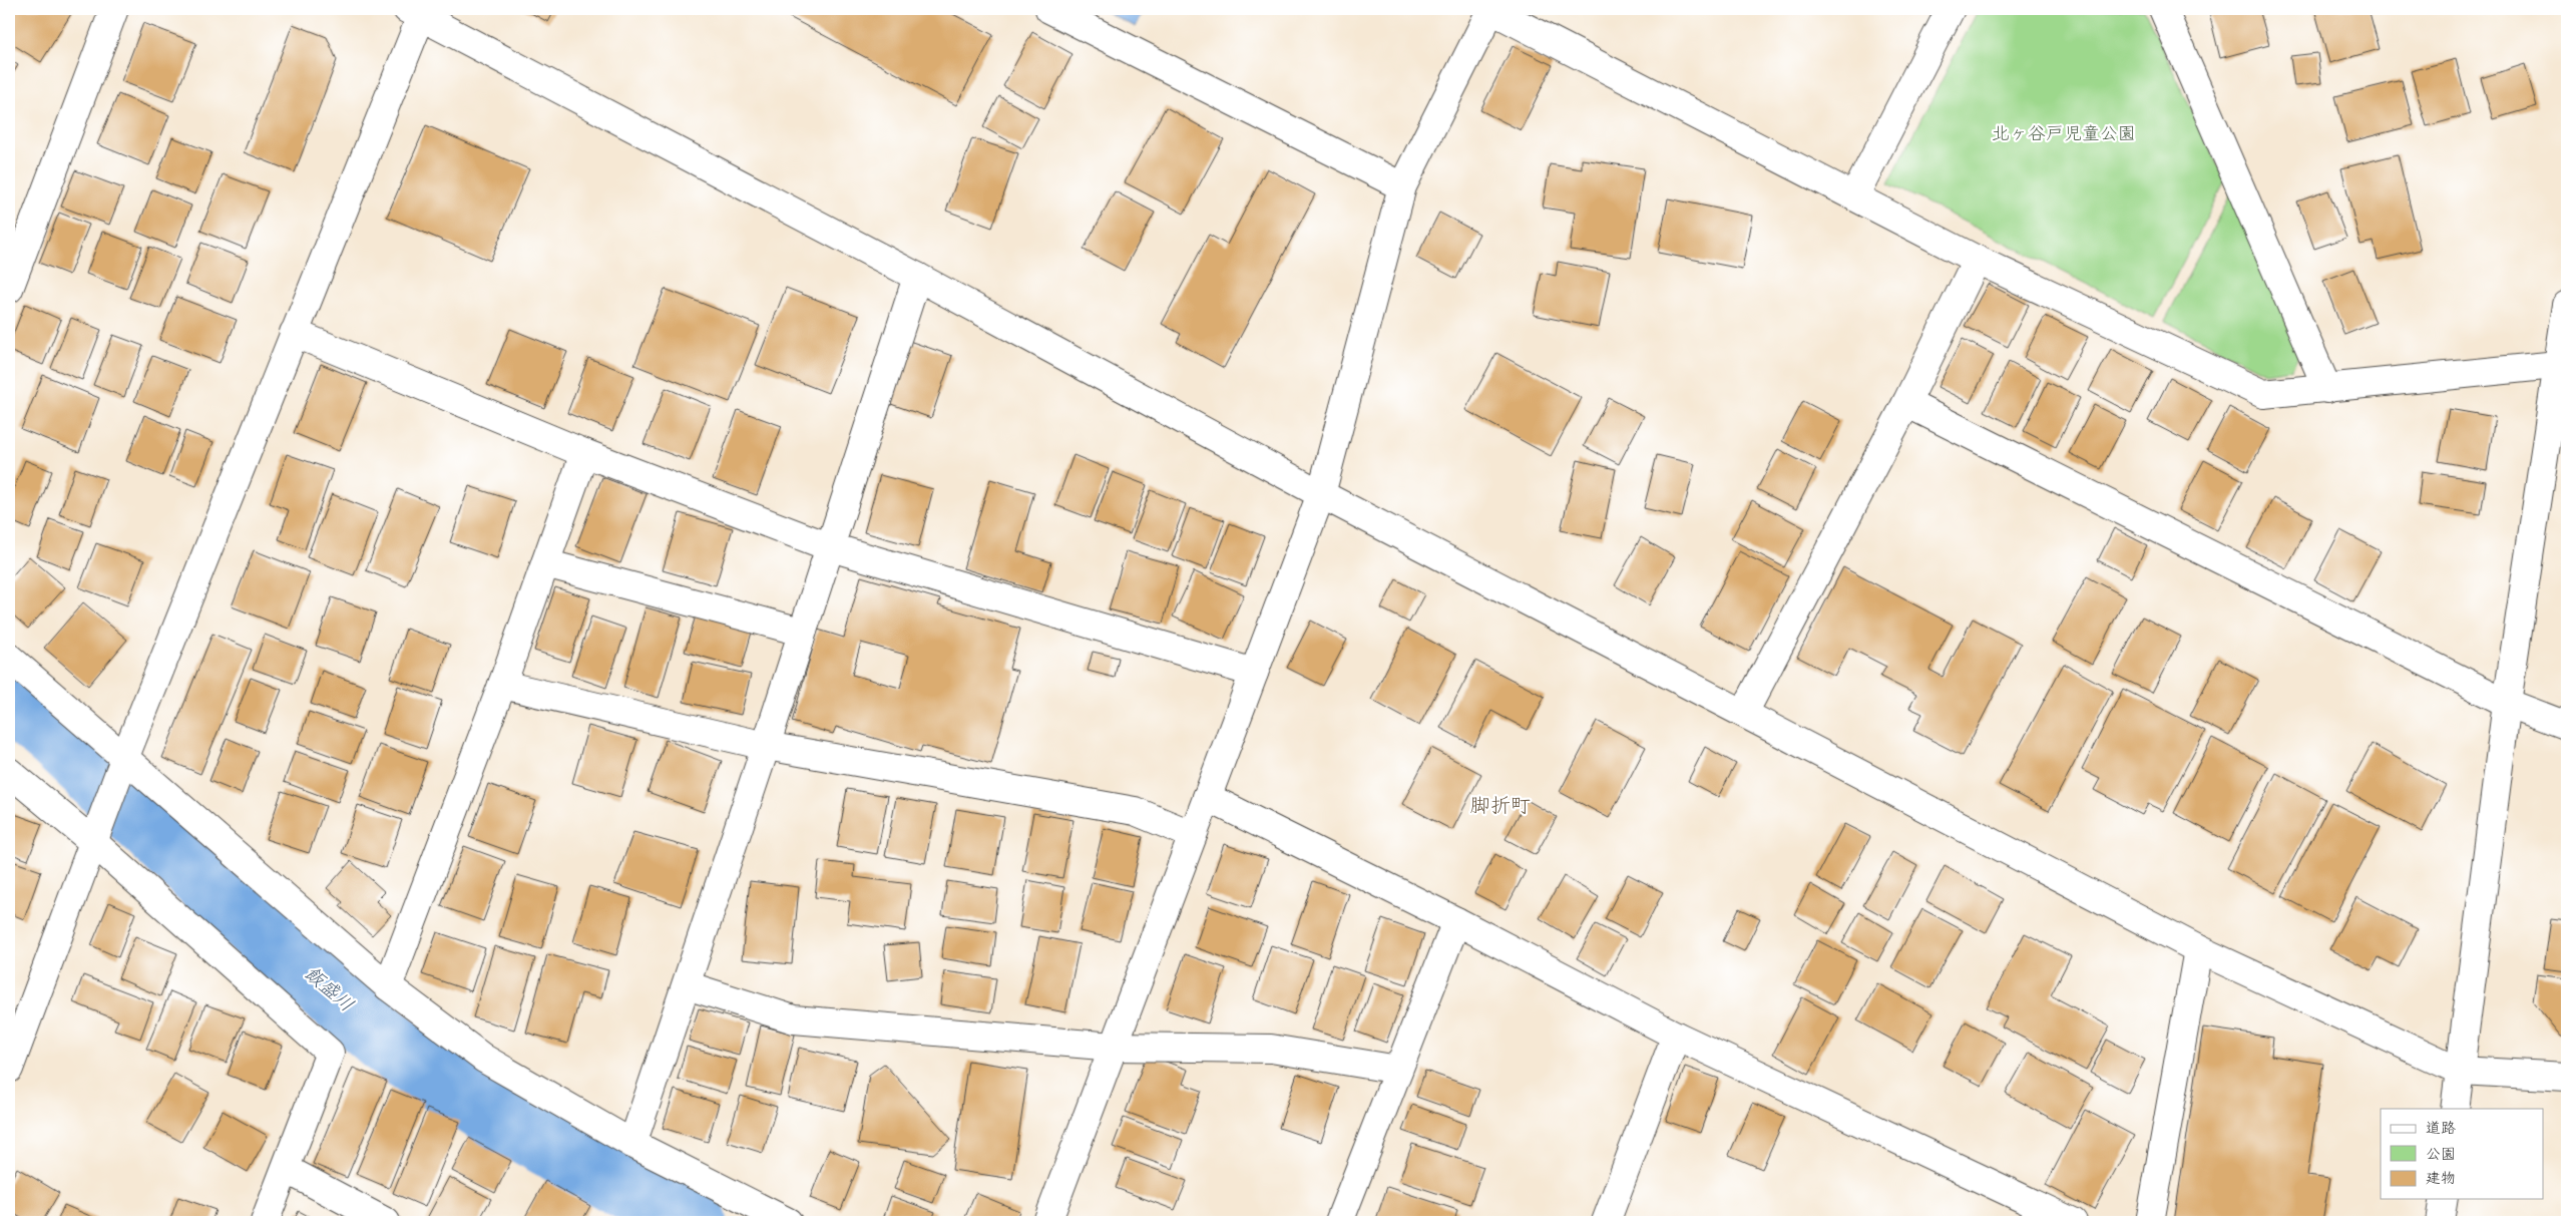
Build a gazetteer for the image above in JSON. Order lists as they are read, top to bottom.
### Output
{
  "districts": ["脚折町"],
  "water": ["飯盛川"],
  "parks": ["北ヶ谷戸児童公園"],
  "legend": ["道路", "公園", "建物"]
}
